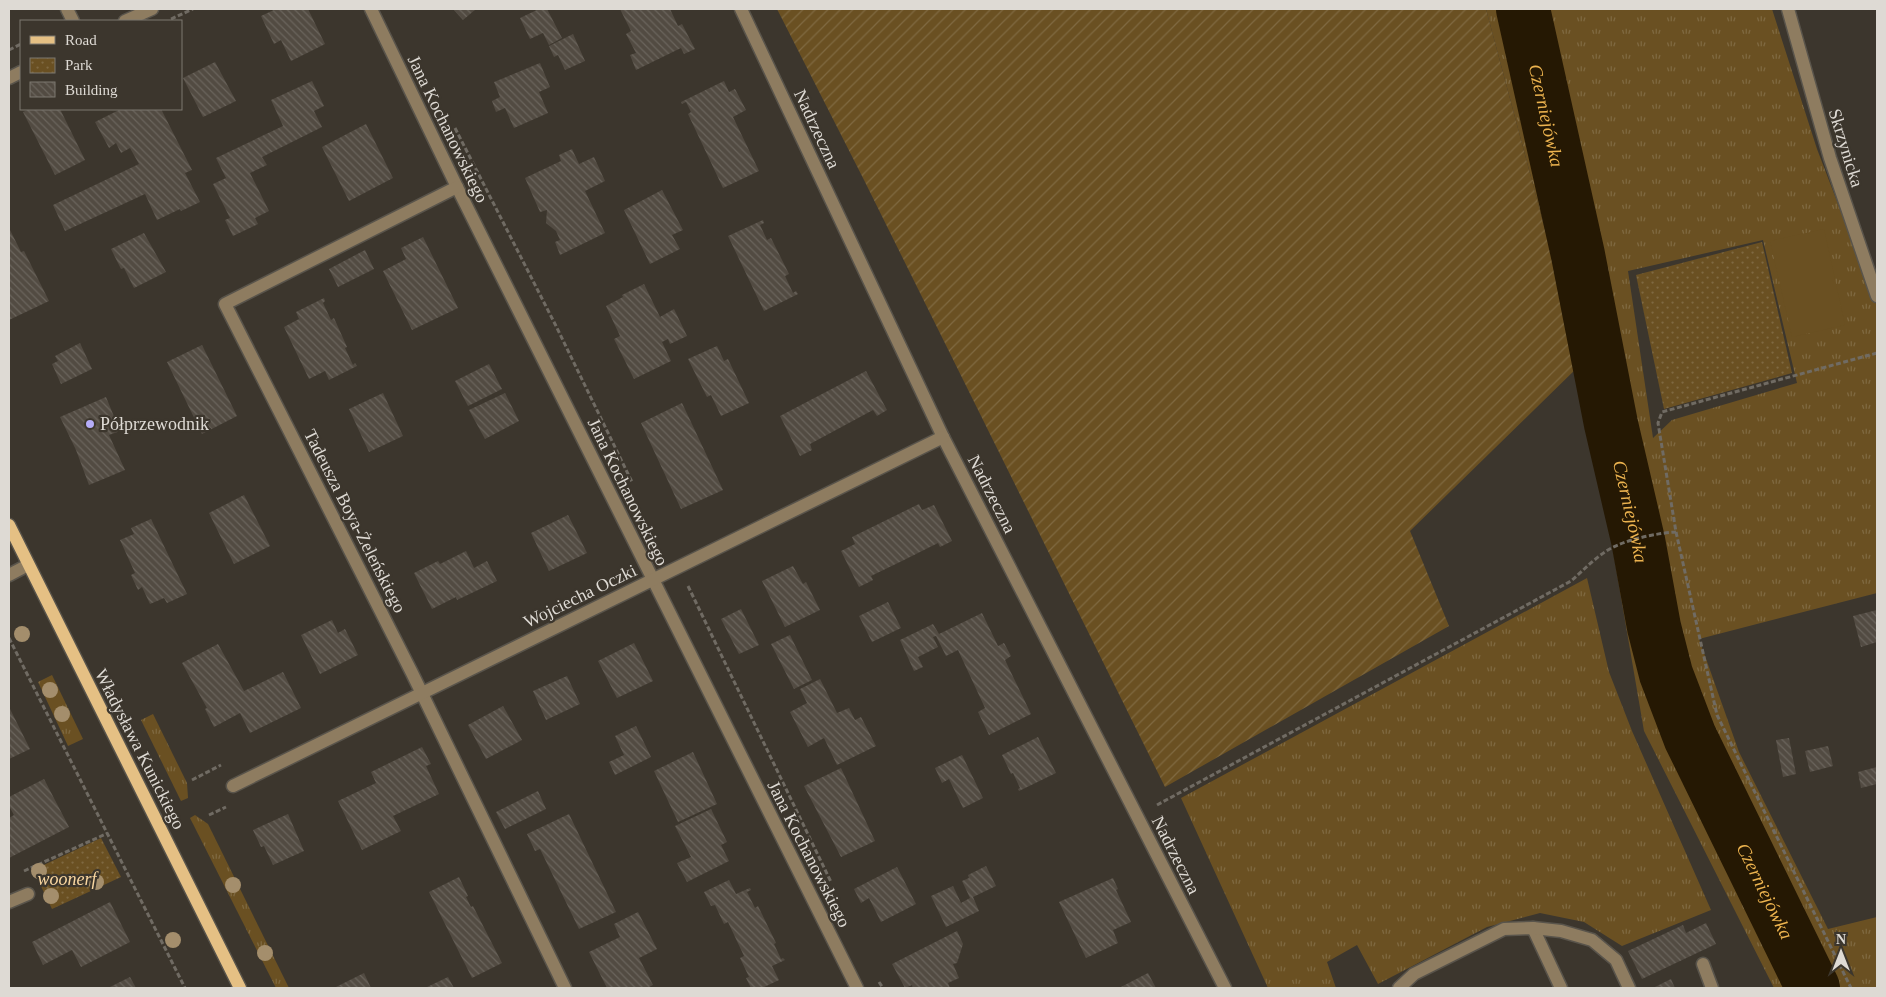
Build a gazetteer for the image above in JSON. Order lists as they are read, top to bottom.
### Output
{
  "streets": {
    "main road": ["Władysława Kunickiego"],
    "street": [
      "Jana Kochanowskiego",
      "Nadrzeczna",
      "Skrzynicka",
      "Tadeusza Boya-Żeleńskiego",
      "Wojciecha Oczki"
    ]
  },
  "crossings": [
    ["Jana Kochanowskiego", "Tadeusza Boya-Żeleńskiego"],
    ["Jana Kochanowskiego", "Wojciecha Oczki"],
    ["Nadrzeczna", "Wojciecha Oczki"],
    ["Tadeusza Boya-Żeleńskiego", "Wojciecha Oczki"]
  ],
  "water": ["Czerniejówka"],
  "parks": ["woonerf"],
  "places": ["Półprzewodnik"],
  "legend": ["Road", "Park", "Building"],
  "north": "top"
}
